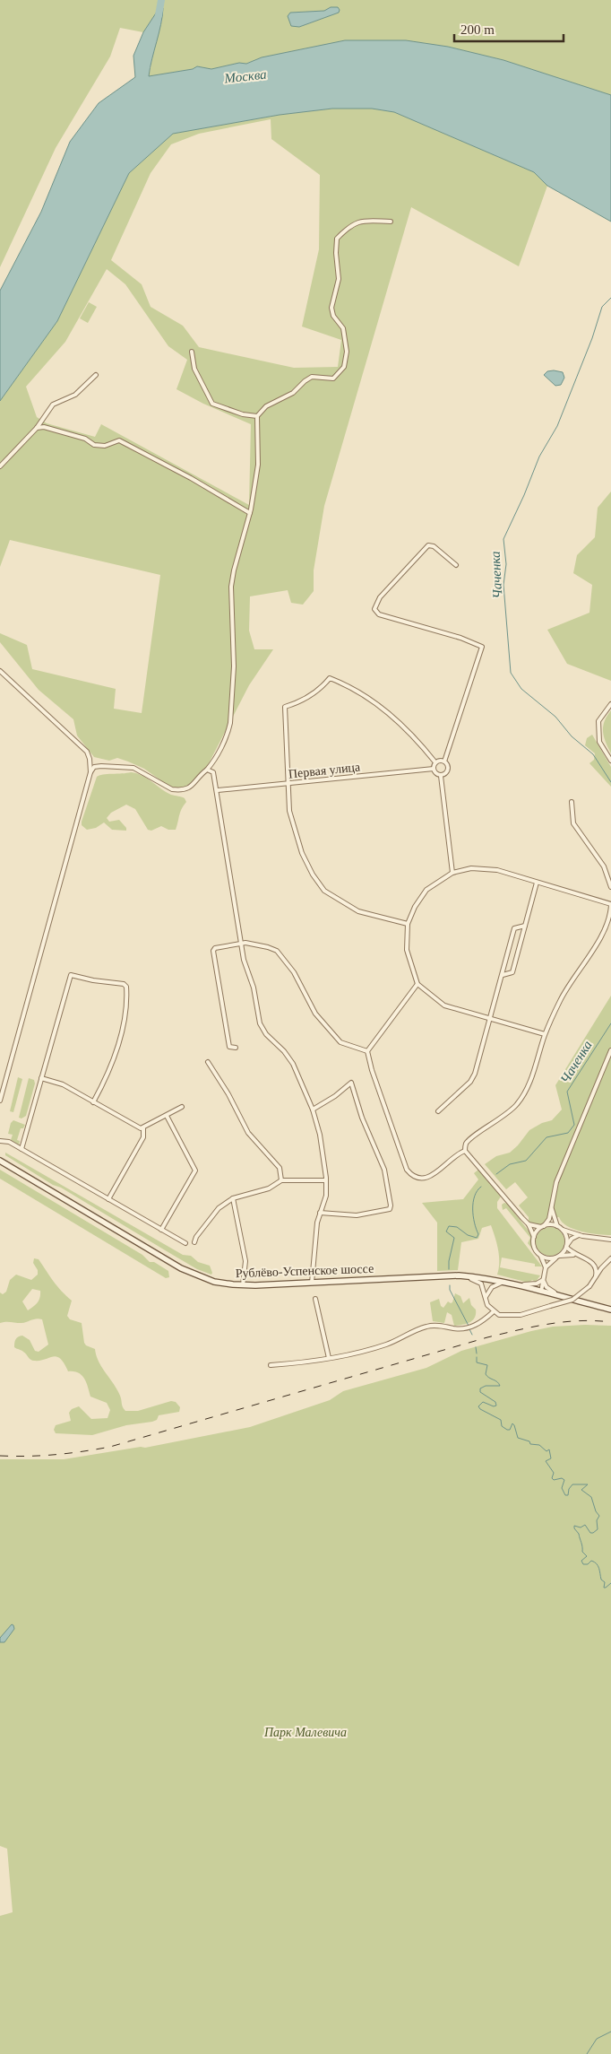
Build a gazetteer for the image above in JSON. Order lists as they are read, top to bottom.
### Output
{
  "streets": {
    "main road": ["Рублёво-Успенское шоссе"],
    "street": ["Первая улица"]
  },
  "water": ["Москва", "Чаченка"],
  "parks": ["Парк Малевича"],
  "scale_bar": "200 m"
}
